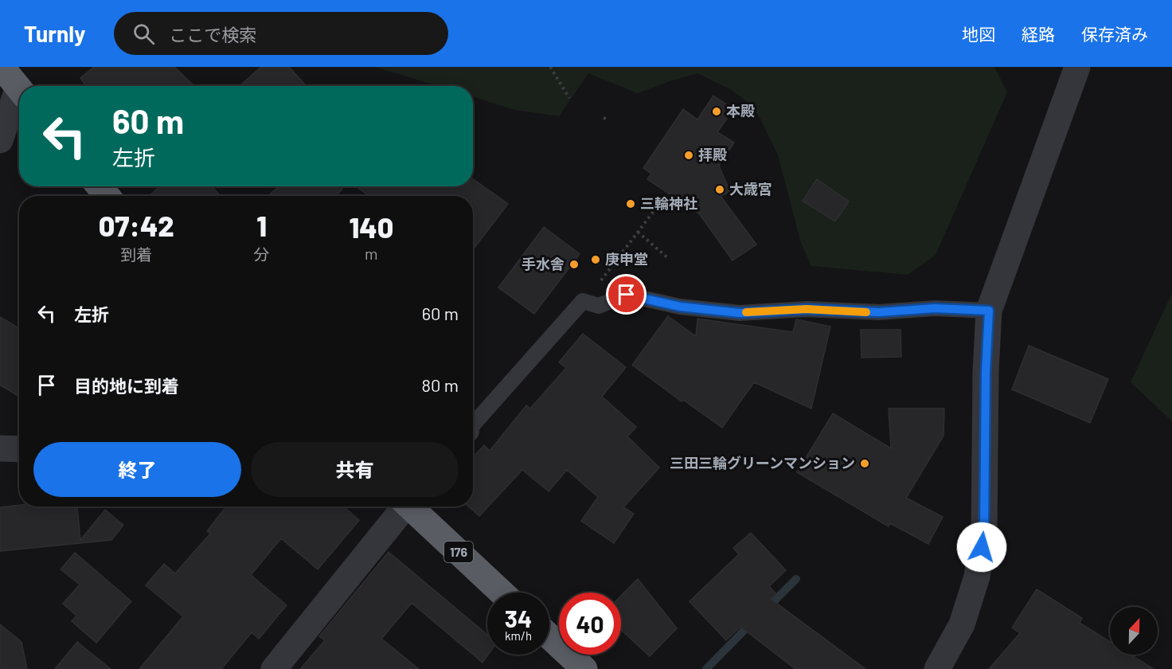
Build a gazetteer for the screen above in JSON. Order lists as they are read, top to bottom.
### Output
{
  "streets": {
    "highway": ["176"]
  },
  "places": [
    "本殿",
    "拝殿",
    "大歳宮",
    "三輪神社",
    "庚申堂",
    "手水舎",
    "三田三輪グリーンマンション"
  ],
  "north": "top",
  "page": {
    "header": "Turnly",
    "search": "ここで検索",
    "nav": ["地図", "経路", "保存済み"],
    "turn": ["60 m", "左折"],
    "eta": [
      "07:42",
      "到着",
      "1",
      "分",
      "140",
      "m"
    ],
    "list": [
      {
        "name": "左折",
        "value": "60 m"
      },
      {
        "name": "目的地に到着",
        "value": "80 m"
      }
    ],
    "buttons": ["終了", "共有"],
    "speed": "34 km/h",
    "limit": "40"
  }
}
